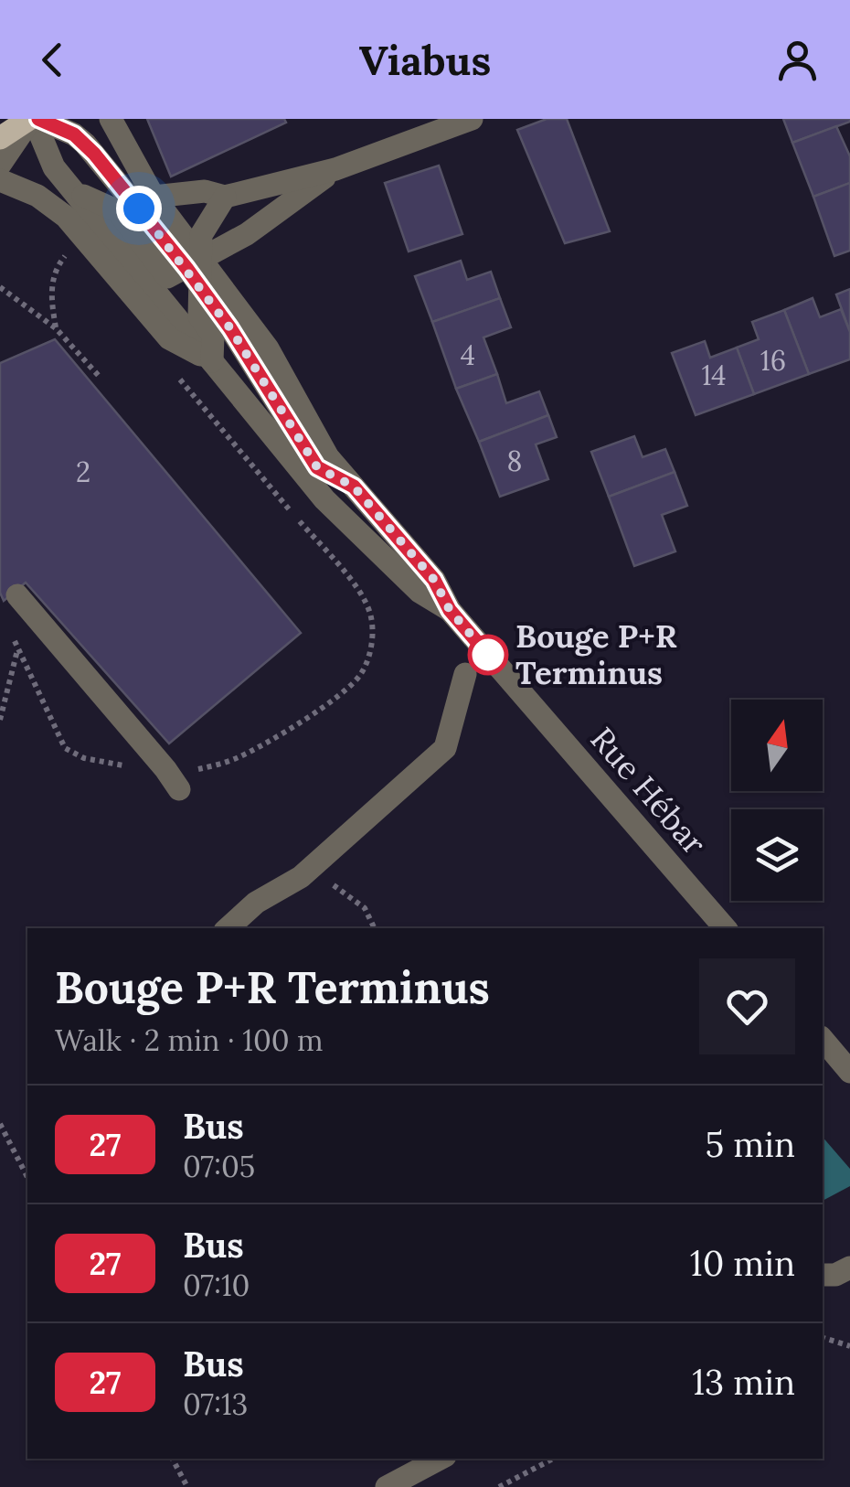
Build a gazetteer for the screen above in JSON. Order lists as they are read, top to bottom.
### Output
{
  "streets": {
    "street": ["Rue Hébar"]
  },
  "places": ["Bouge P+R Terminus"],
  "lines": ["bus line 27"],
  "house_numbers": [
    "4",
    "16",
    "14",
    "8",
    "2"
  ],
  "north": "top",
  "page": {
    "header": "Viabus",
    "heading": ["Bouge P+R Terminus", "Walk · 2 min · 100 m"],
    "list": [
      {
        "mark": "27",
        "name": "Bus",
        "note": "07:05",
        "value": "5 min"
      },
      {
        "mark": "27",
        "name": "Bus",
        "note": "07:10",
        "value": "10 min"
      },
      {
        "mark": "27",
        "name": "Bus",
        "note": "07:13",
        "value": "13 min"
      }
    ]
  }
}
